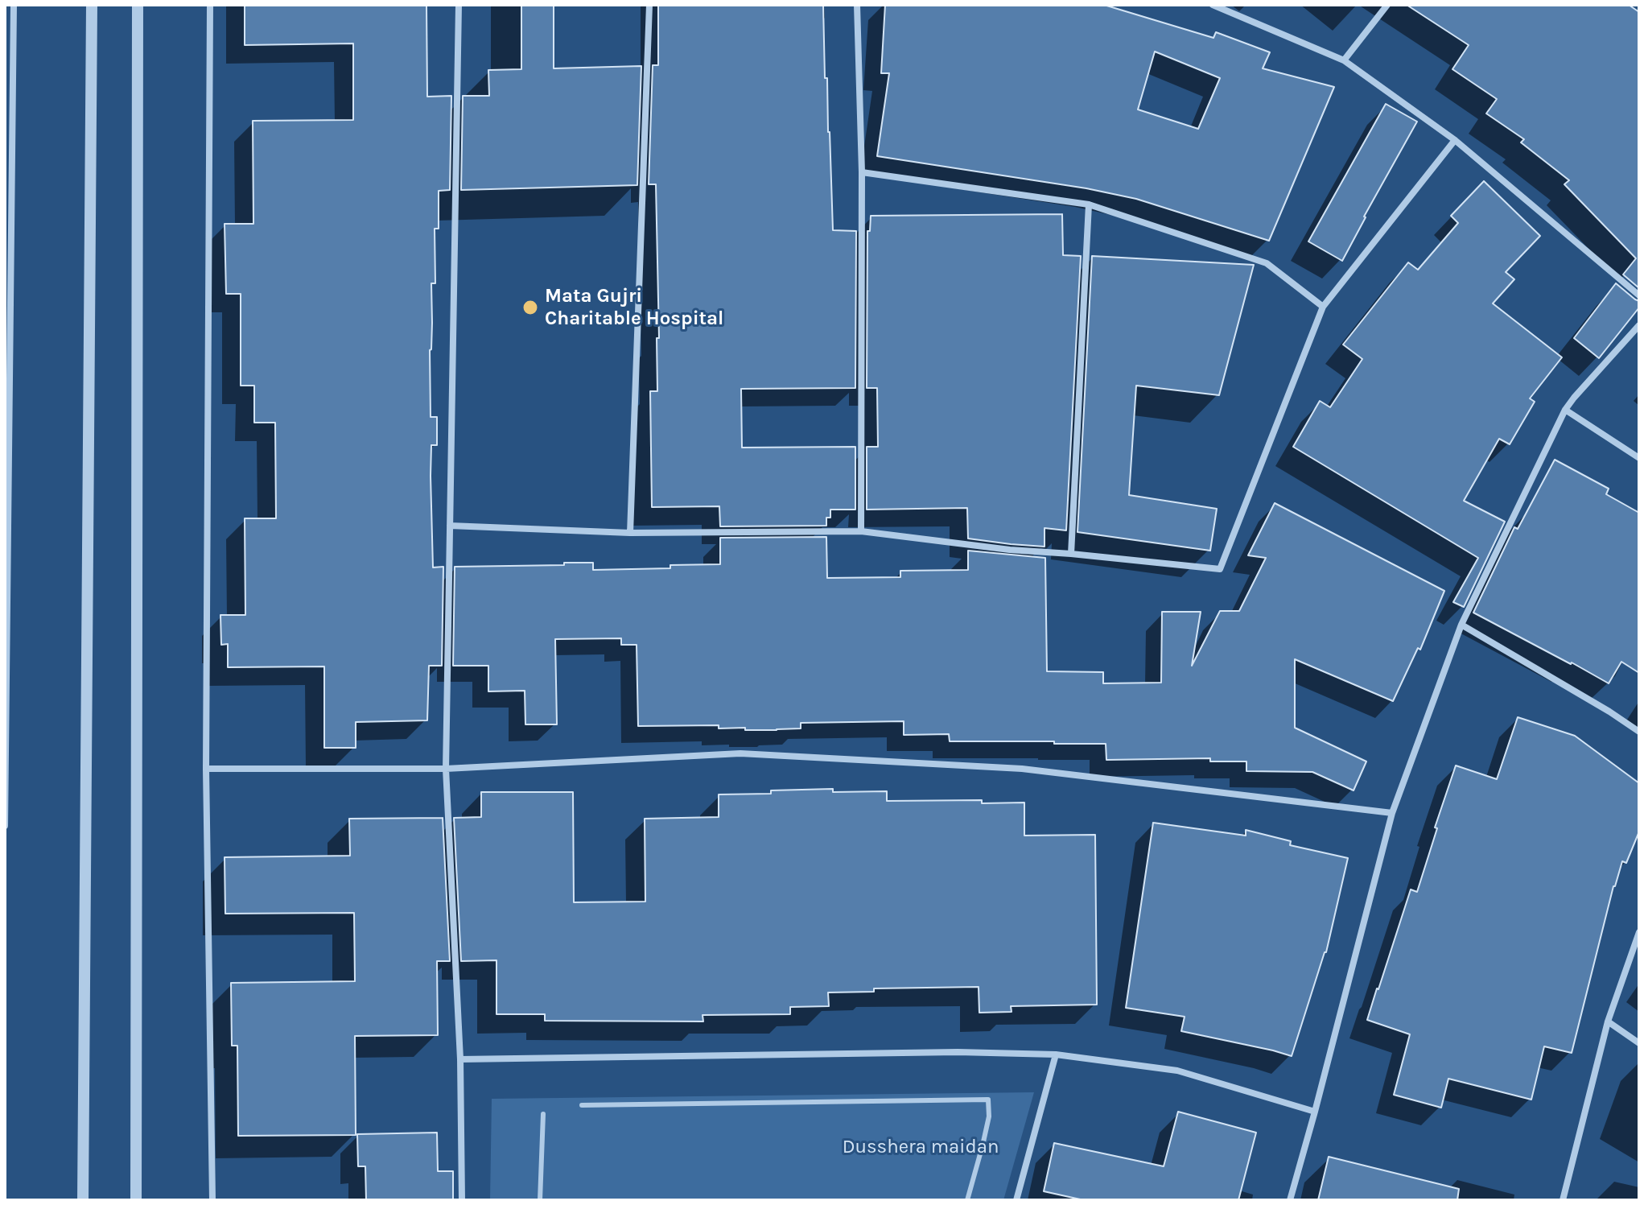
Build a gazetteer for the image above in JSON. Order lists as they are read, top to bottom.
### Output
{
  "parks": ["Dusshera maidan"],
  "places": ["Mata Gujri Charitable Hospital"]
}
